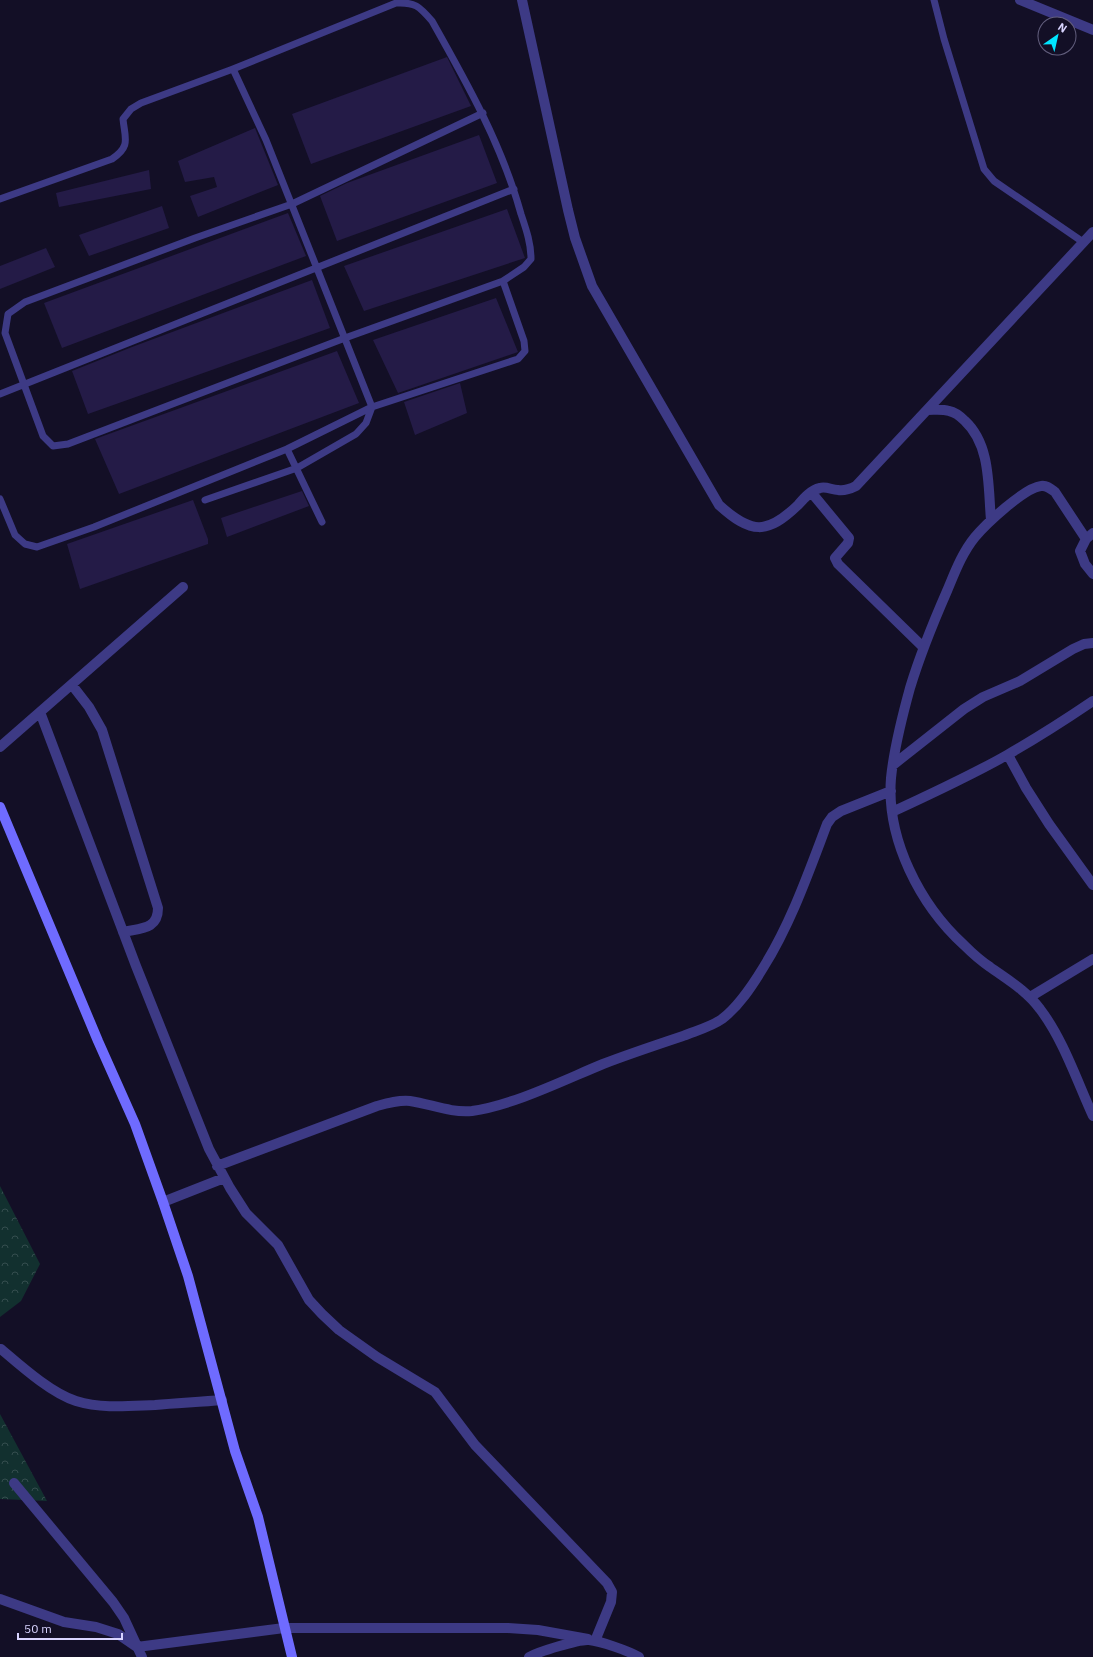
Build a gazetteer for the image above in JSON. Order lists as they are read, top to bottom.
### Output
{
  "scale_bar": "50 m",
  "north": "top right"
}
